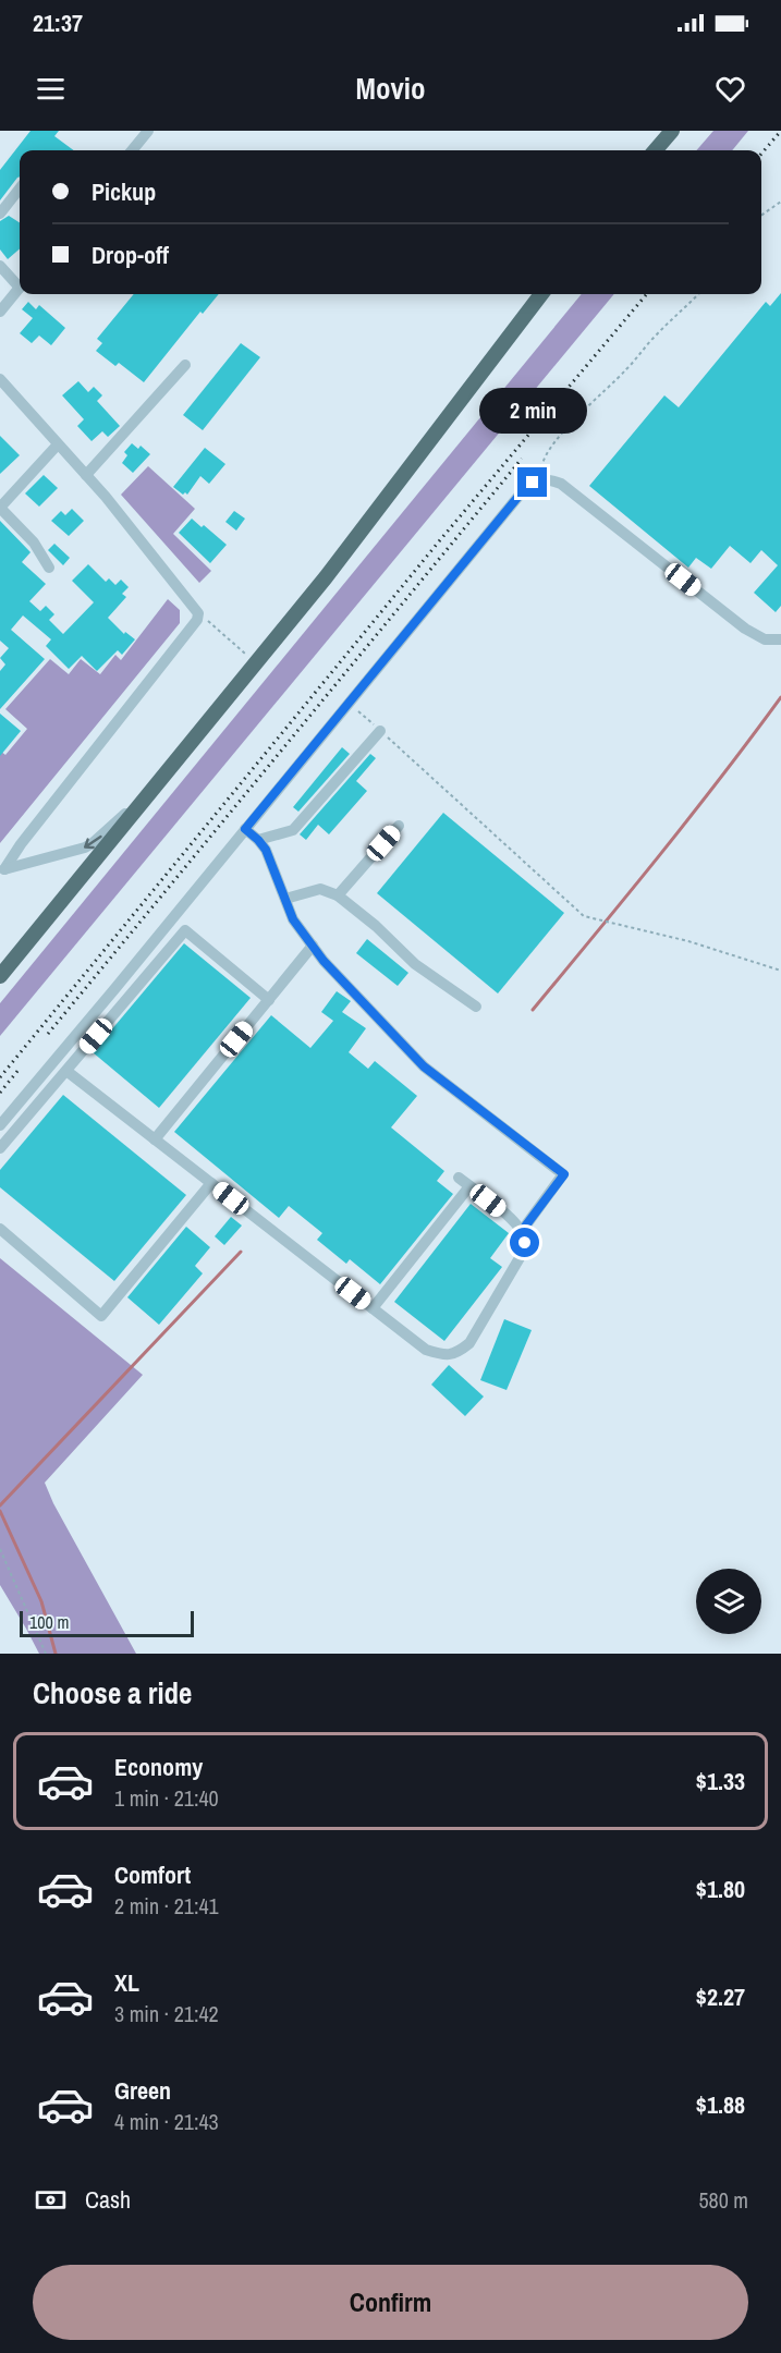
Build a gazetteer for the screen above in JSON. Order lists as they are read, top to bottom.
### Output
{
  "scale_bar": "100 m",
  "page": {
    "status": "21:37",
    "header": "Movio",
    "banner": ["Pickup", "Drop-off"],
    "bubble": "2 min",
    "scale": "100 m",
    "heading": "Choose a ride",
    "list": [
      {
        "name": "Economy",
        "note": "1 min · 21:40",
        "value": "$1.33"
      },
      {
        "name": "Comfort",
        "note": "2 min · 21:41",
        "value": "$1.80"
      },
      {
        "name": "XL",
        "note": "3 min · 21:42",
        "value": "$2.27"
      },
      {
        "name": "Green",
        "note": "4 min · 21:43",
        "value": "$1.88"
      }
    ],
    "pay": ["Cash", "580 m"],
    "buttons": "Confirm"
  }
}
